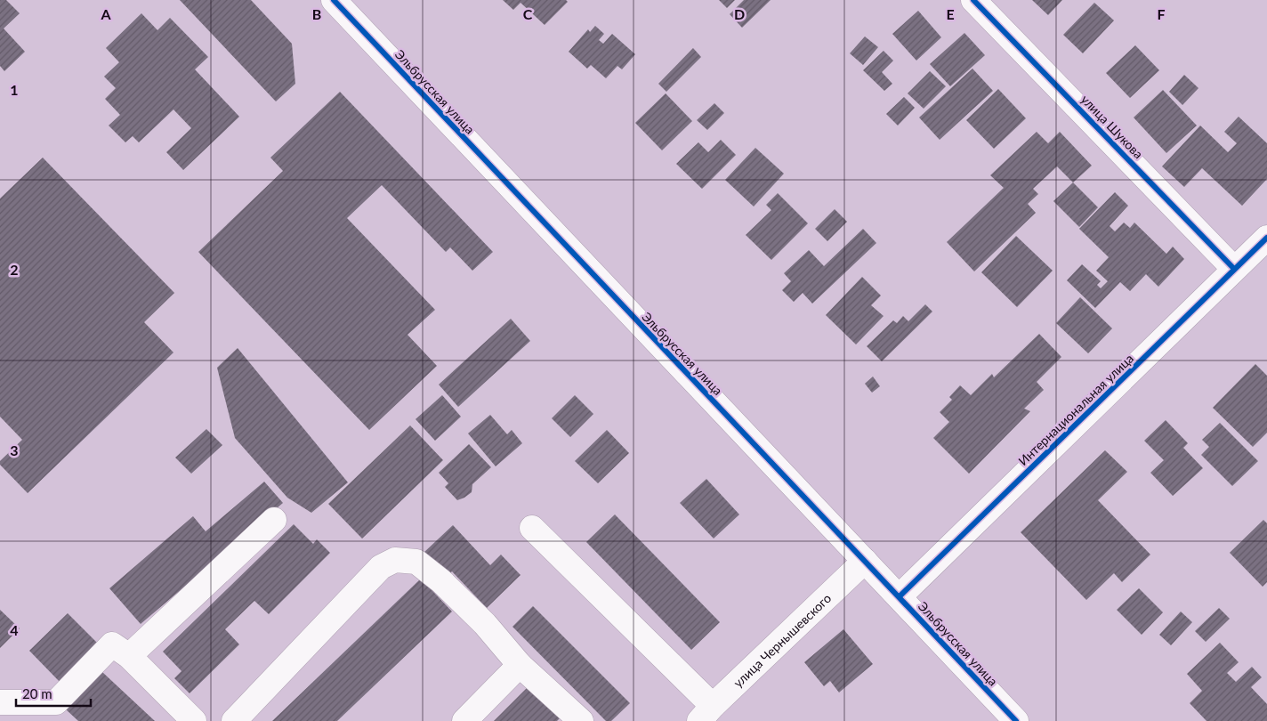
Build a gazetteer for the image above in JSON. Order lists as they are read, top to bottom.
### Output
{
  "streets": {
    "street": [
      "Эльбрусская улица",
      "улица Шукова",
      "Интернациональная улица",
      "улица Чернышевского"
    ]
  },
  "crossings": [
    ["Эльбрусская улица", "Интернациональная улица"],
    ["Эльбрусская улица", "улица Чернышевского"],
    ["улица Шукова", "Интернациональная улица"]
  ],
  "scale_bar": "20 m",
  "grid": {
    "columns": [
      "A",
      "B",
      "C",
      "D",
      "E",
      "F"
    ],
    "rows": [
      "1",
      "2",
      "3",
      "4"
    ]
  }
}
